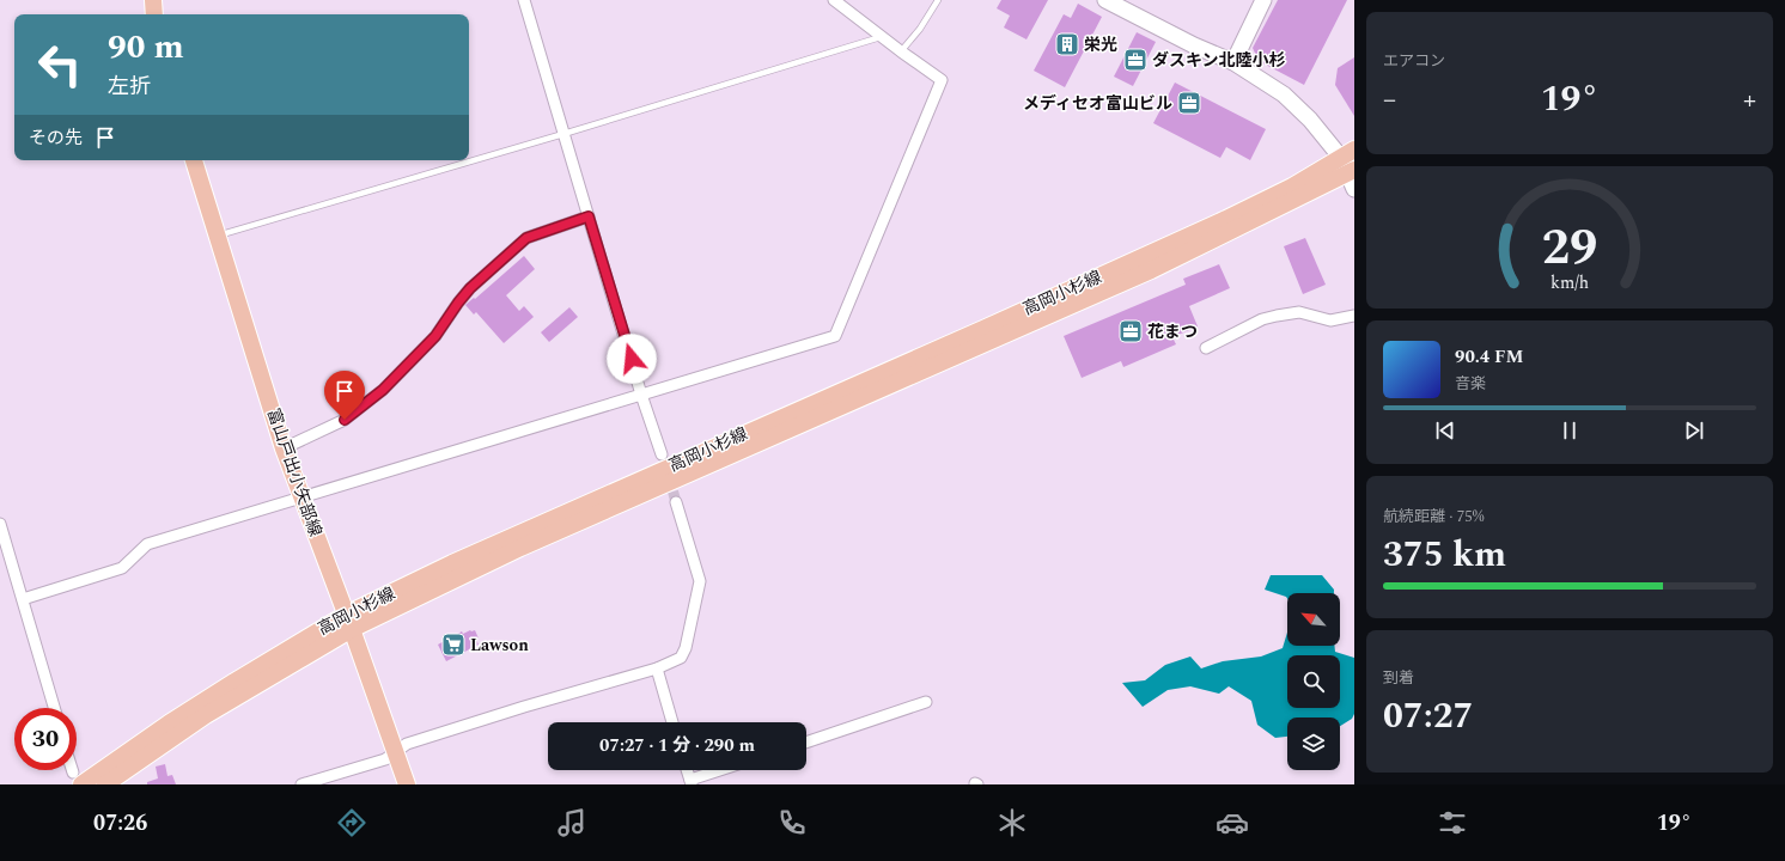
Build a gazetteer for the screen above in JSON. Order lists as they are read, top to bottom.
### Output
{
  "streets": {
    "main road": ["高岡小杉線", "富山戸出小矢部線"]
  },
  "crossings": [
    ["高岡小杉線", "富山戸出小矢部線"]
  ],
  "places": {
    "building": ["栄光"],
    "office": ["ダスキン北陸小杉", "メディセオ富山ビル", "花まつ"],
    "supermarket": ["Lawson"]
  },
  "north": "top left",
  "page": {
    "tile": [
      "エアコン",
      ["航続距離 · 75%", "375 km"],
      ["到着", "07:27"]
    ],
    "turn": ["90 m", "左折"],
    "heat": ["−", "19°", "+"],
    "then": "その先",
    "song": ["90.4 FM", "音楽"],
    "limit": "30",
    "trip": "07:27 · 1 分 · 290 m",
    "tabs": ["07:26", "19°"],
    "gauge": ["29", "km/h"]
  }
}
